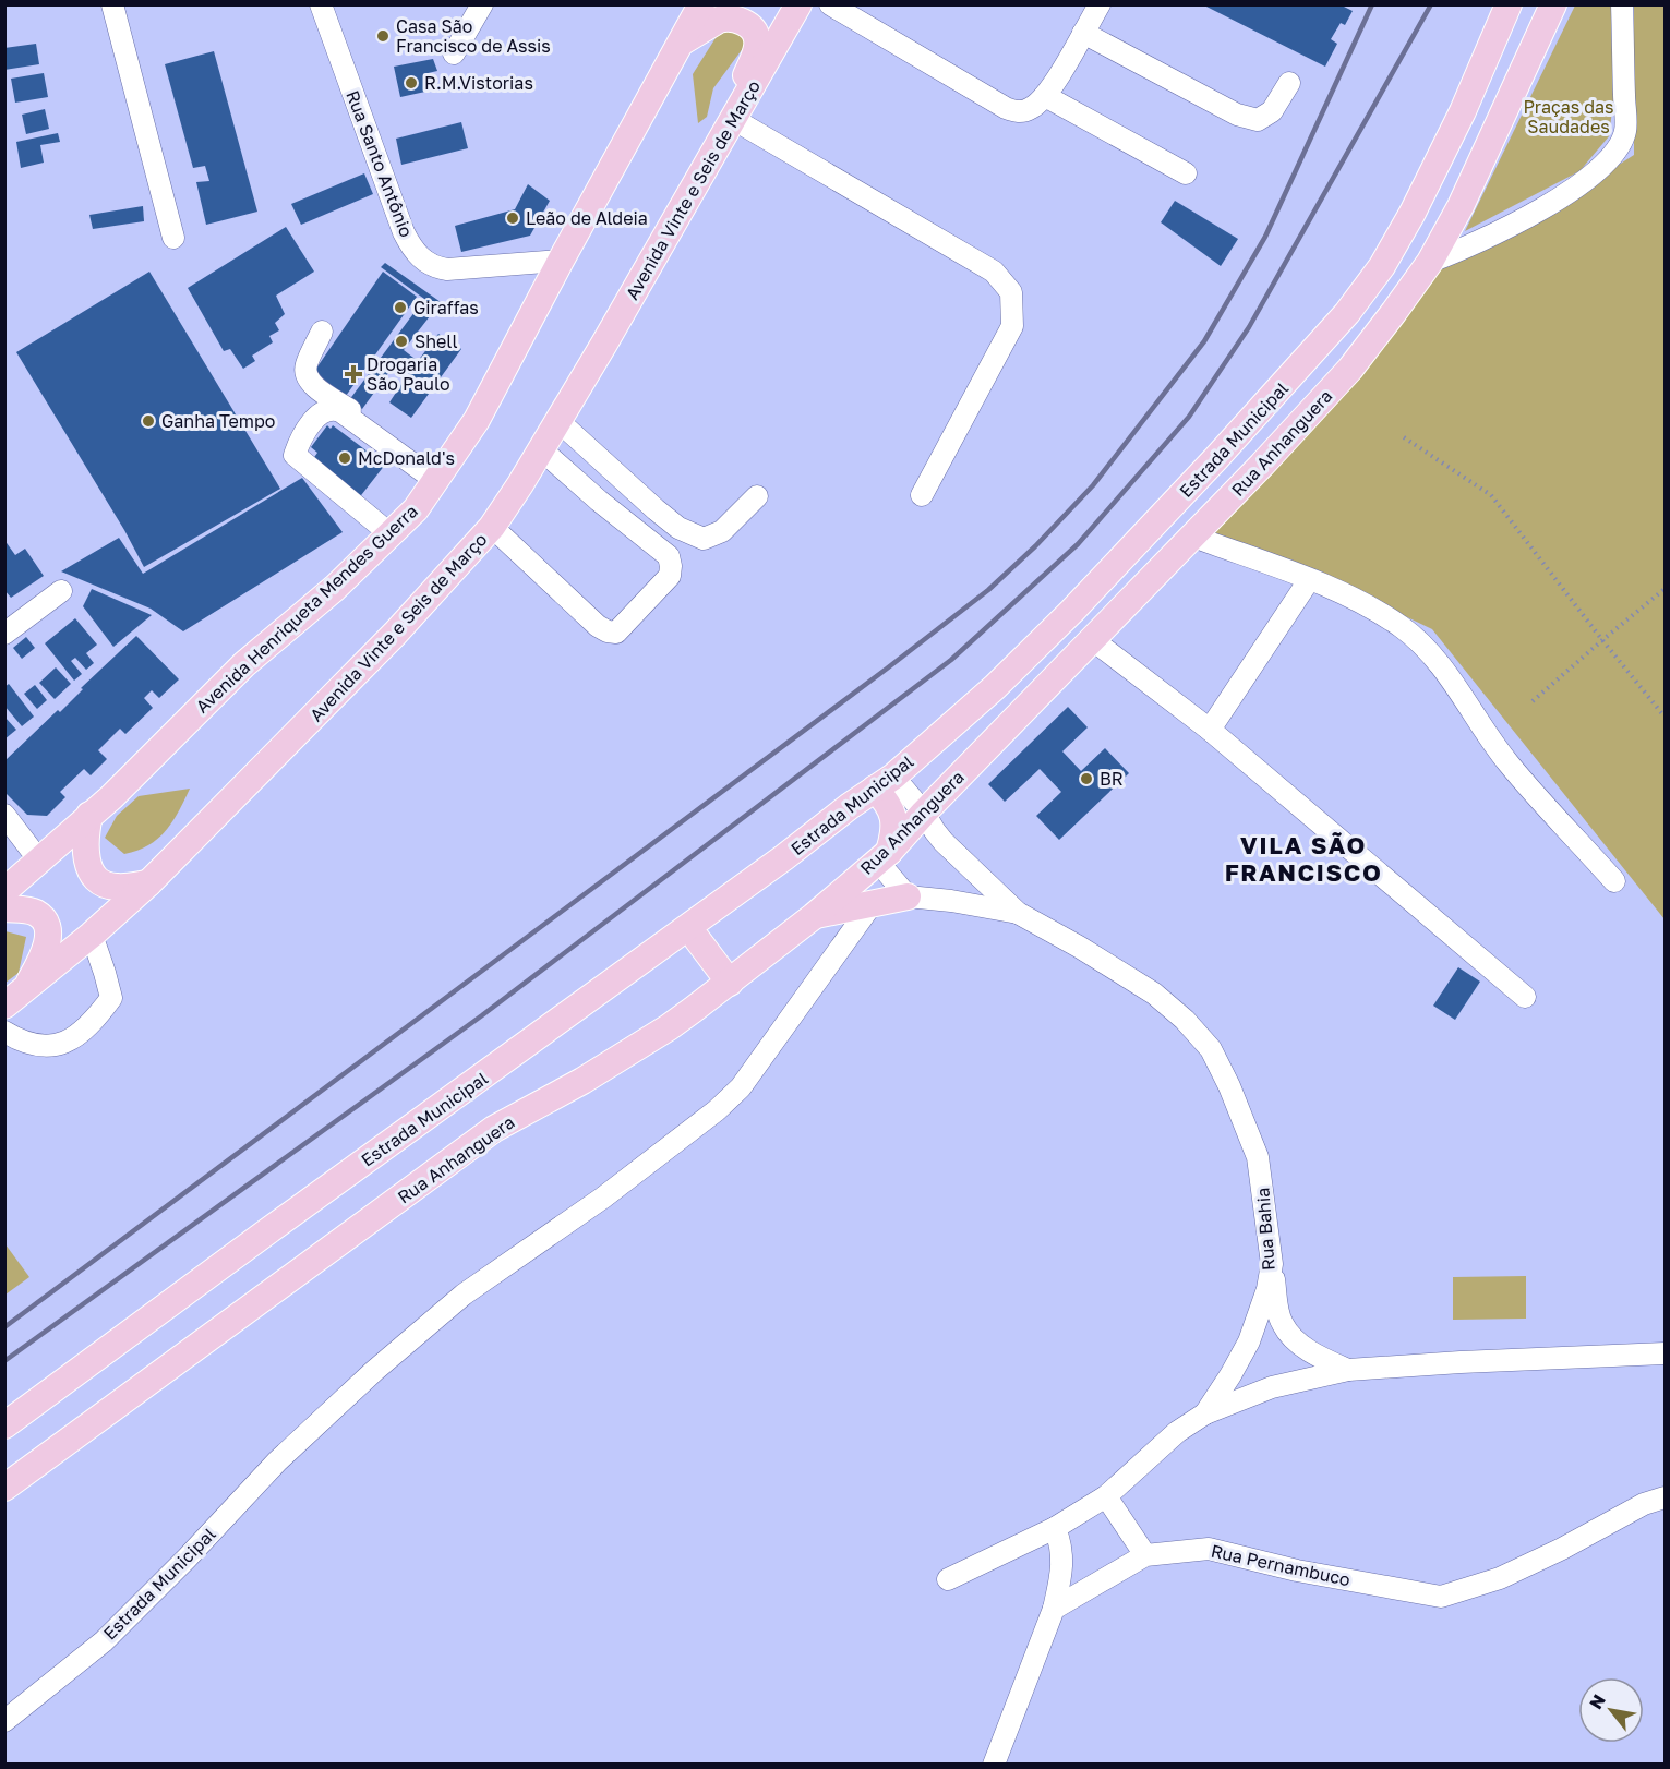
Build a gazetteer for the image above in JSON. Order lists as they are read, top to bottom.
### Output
{
  "streets": {
    "main road": [
      "Avenida Vinte e Seis de Março",
      "Estrada Municipal",
      "Rua Anhanguera",
      "Avenida Henriqueta Mendes Guerra"
    ],
    "street": ["Rua Santo Antônio", "Rua Bahia", "Rua Pernambuco"]
  },
  "crossings": [
    ["Rua Santo Antônio", "Avenida Henriqueta Mendes Guerra"]
  ],
  "districts": ["VILA SÃO FRANCISCO"],
  "parks": ["Praças das Saudades"],
  "places": {
    "other": [
      "Casa São Francisco de Assis",
      "R.M.Vistorias",
      "Leão de Aldeia",
      "Giraffas",
      "Shell",
      "Ganha Tempo",
      "McDonald's",
      "BR"
    ],
    "health": ["Drogaria São Paulo"]
  },
  "north": "top left"
}
